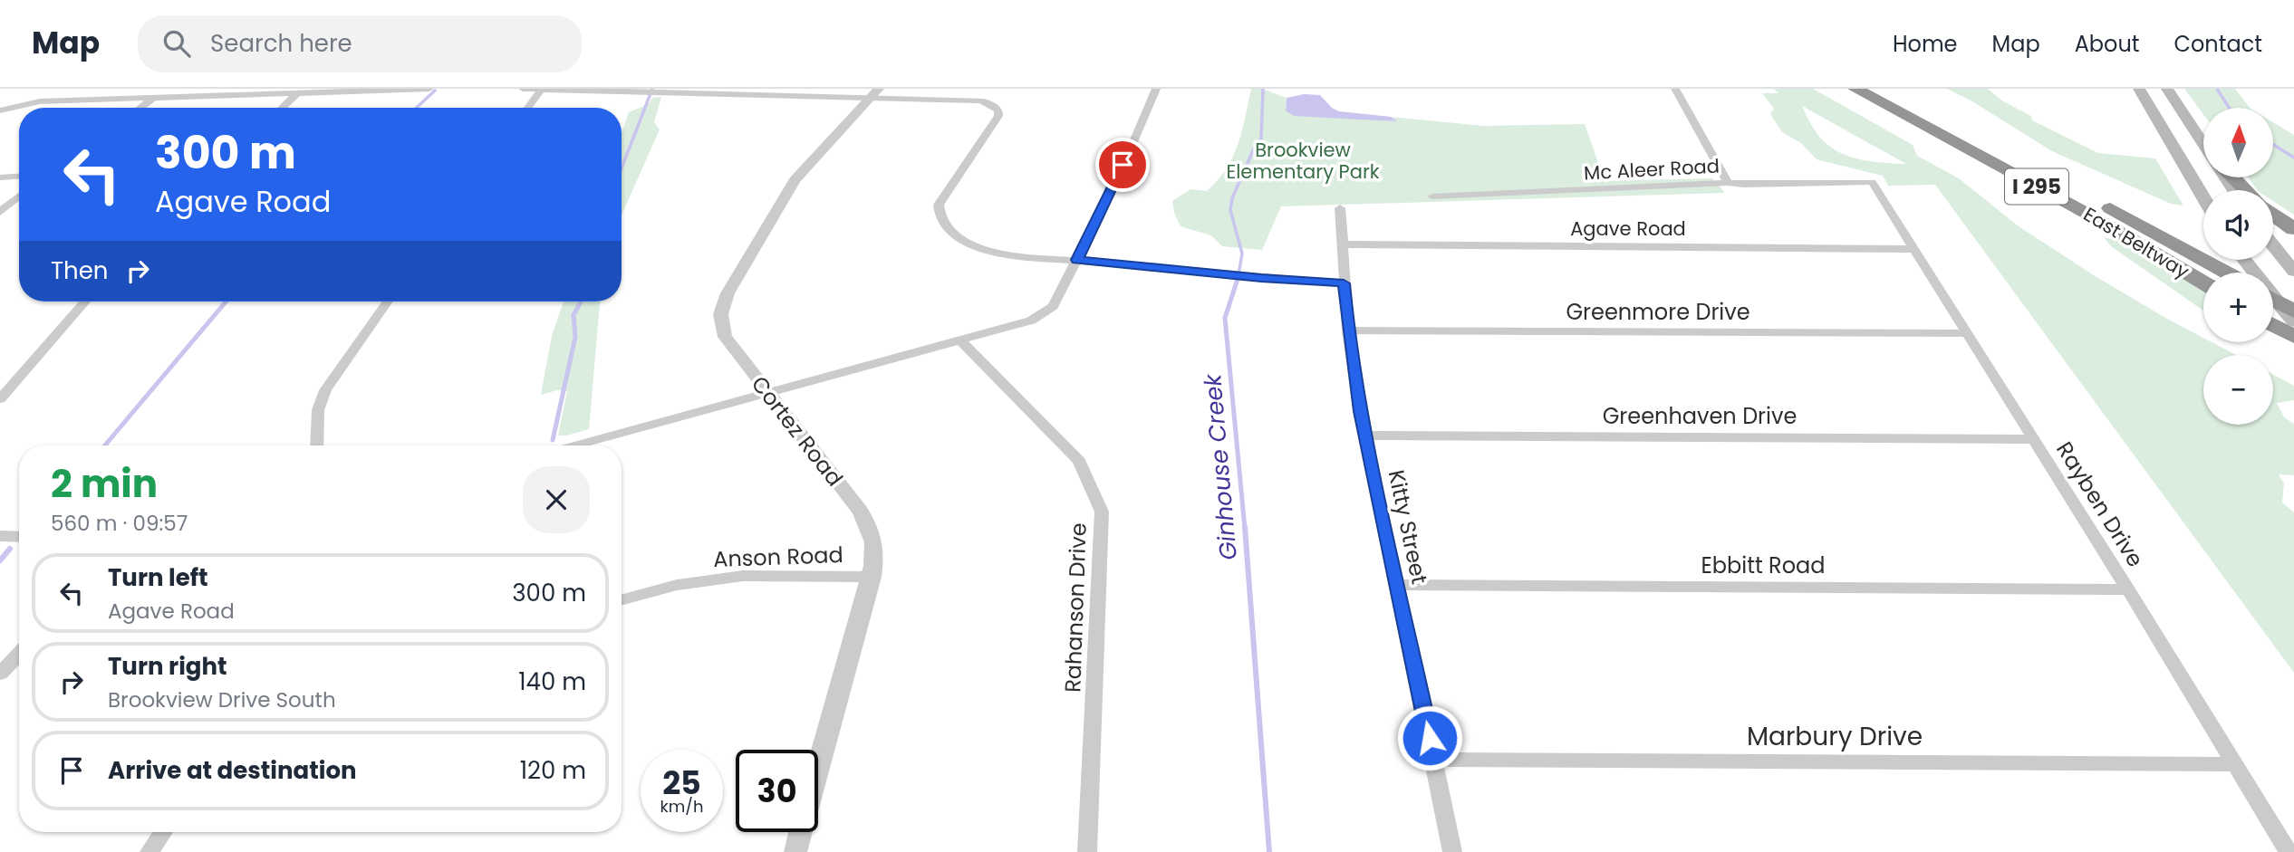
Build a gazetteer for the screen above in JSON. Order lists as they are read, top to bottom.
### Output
{
  "streets": {
    "highway": ["I 295", "East Beltway"],
    "street": [
      "Mc Aleer Road",
      "Agave Road",
      "Greenmore Drive",
      "Greenhaven Drive",
      "Cortez Road",
      "Rayben Drive",
      "Kitty Street",
      "Anson Road",
      "Ebbitt Road",
      "Rahanson Drive",
      "Marbury Drive"
    ]
  },
  "crossings": [
    ["Mc Aleer Road", "Rayben Drive"],
    ["Agave Road", "Rayben Drive"],
    ["Agave Road", "Kitty Street"],
    ["Greenmore Drive", "Rayben Drive"],
    ["Greenmore Drive", "Kitty Street"],
    ["Greenhaven Drive", "Rayben Drive"],
    ["Greenhaven Drive", "Kitty Street"],
    ["Cortez Road", "Anson Road"],
    ["Rayben Drive", "Ebbitt Road"],
    ["Rayben Drive", "Marbury Drive"],
    ["Kitty Street", "Ebbitt Road"],
    ["Kitty Street", "Marbury Drive"]
  ],
  "water": ["Ginhouse Creek"],
  "parks": ["Brookview Elementary Park"],
  "north": "top",
  "page": {
    "header": "Map",
    "search": "Search here",
    "nav": [
      "Home",
      "Map",
      "About",
      "Contact"
    ],
    "map_buttons": ["+", "−"],
    "turn": ["300 m", "Agave Road"],
    "then": "Then",
    "heading": ["2 min", "560 m · 09:57"],
    "list": [
      {
        "name": "Turn left",
        "note": "Agave Road",
        "value": "300 m"
      },
      {
        "name": "Turn right",
        "note": "Brookview Drive South",
        "value": "140 m"
      },
      {
        "name": "Arrive at destination",
        "value": "120 m"
      }
    ],
    "speed": "25 km/h",
    "limit": "30"
  }
}
